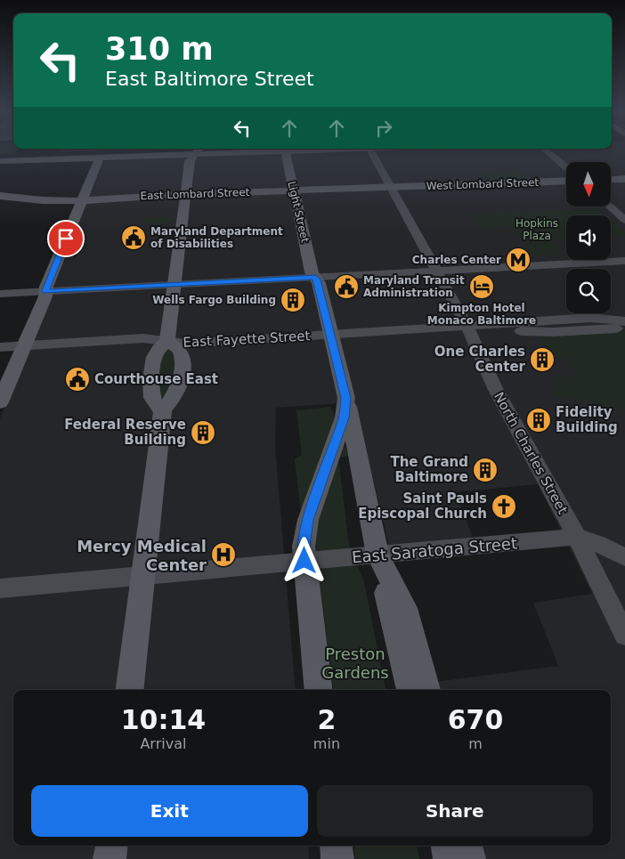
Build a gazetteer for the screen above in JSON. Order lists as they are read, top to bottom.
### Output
{
  "streets": {
    "main road": [
      "West Lombard Street",
      "East Lombard Street",
      "Light Street",
      "East Fayette Street",
      "North Charles Street",
      "East Saratoga Street"
    ]
  },
  "crossings": [
    ["West Lombard Street", "East Lombard Street"],
    ["East Lombard Street", "Light Street"],
    ["Light Street", "East Fayette Street"],
    ["Light Street", "East Saratoga Street"],
    ["East Fayette Street", "North Charles Street"],
    ["North Charles Street", "East Saratoga Street"]
  ],
  "parks": ["Hopkins Plaza", "Preston Gardens"],
  "places": {
    "public building": ["Maryland Department of Disabilities", "Maryland Transit Administration", "Courthouse East"],
    "metro station": ["Charles Center"],
    "hotel": ["Kimpton Hotel Monaco Baltimore"],
    "building": [
      "Wells Fargo Building",
      "One Charles Center",
      "Fidelity Building",
      "Federal Reserve Building",
      "The Grand Baltimore"
    ],
    "church": ["Saint Pauls Episcopal Church"],
    "hospital": ["Mercy Medical Center"]
  },
  "north": "bottom",
  "page": {
    "turn": ["310 m", "East Baltimore Street"],
    "eta": [
      "10:14",
      "Arrival",
      "2",
      "min",
      "670",
      "m"
    ],
    "buttons": ["Exit", "Share"]
  }
}
